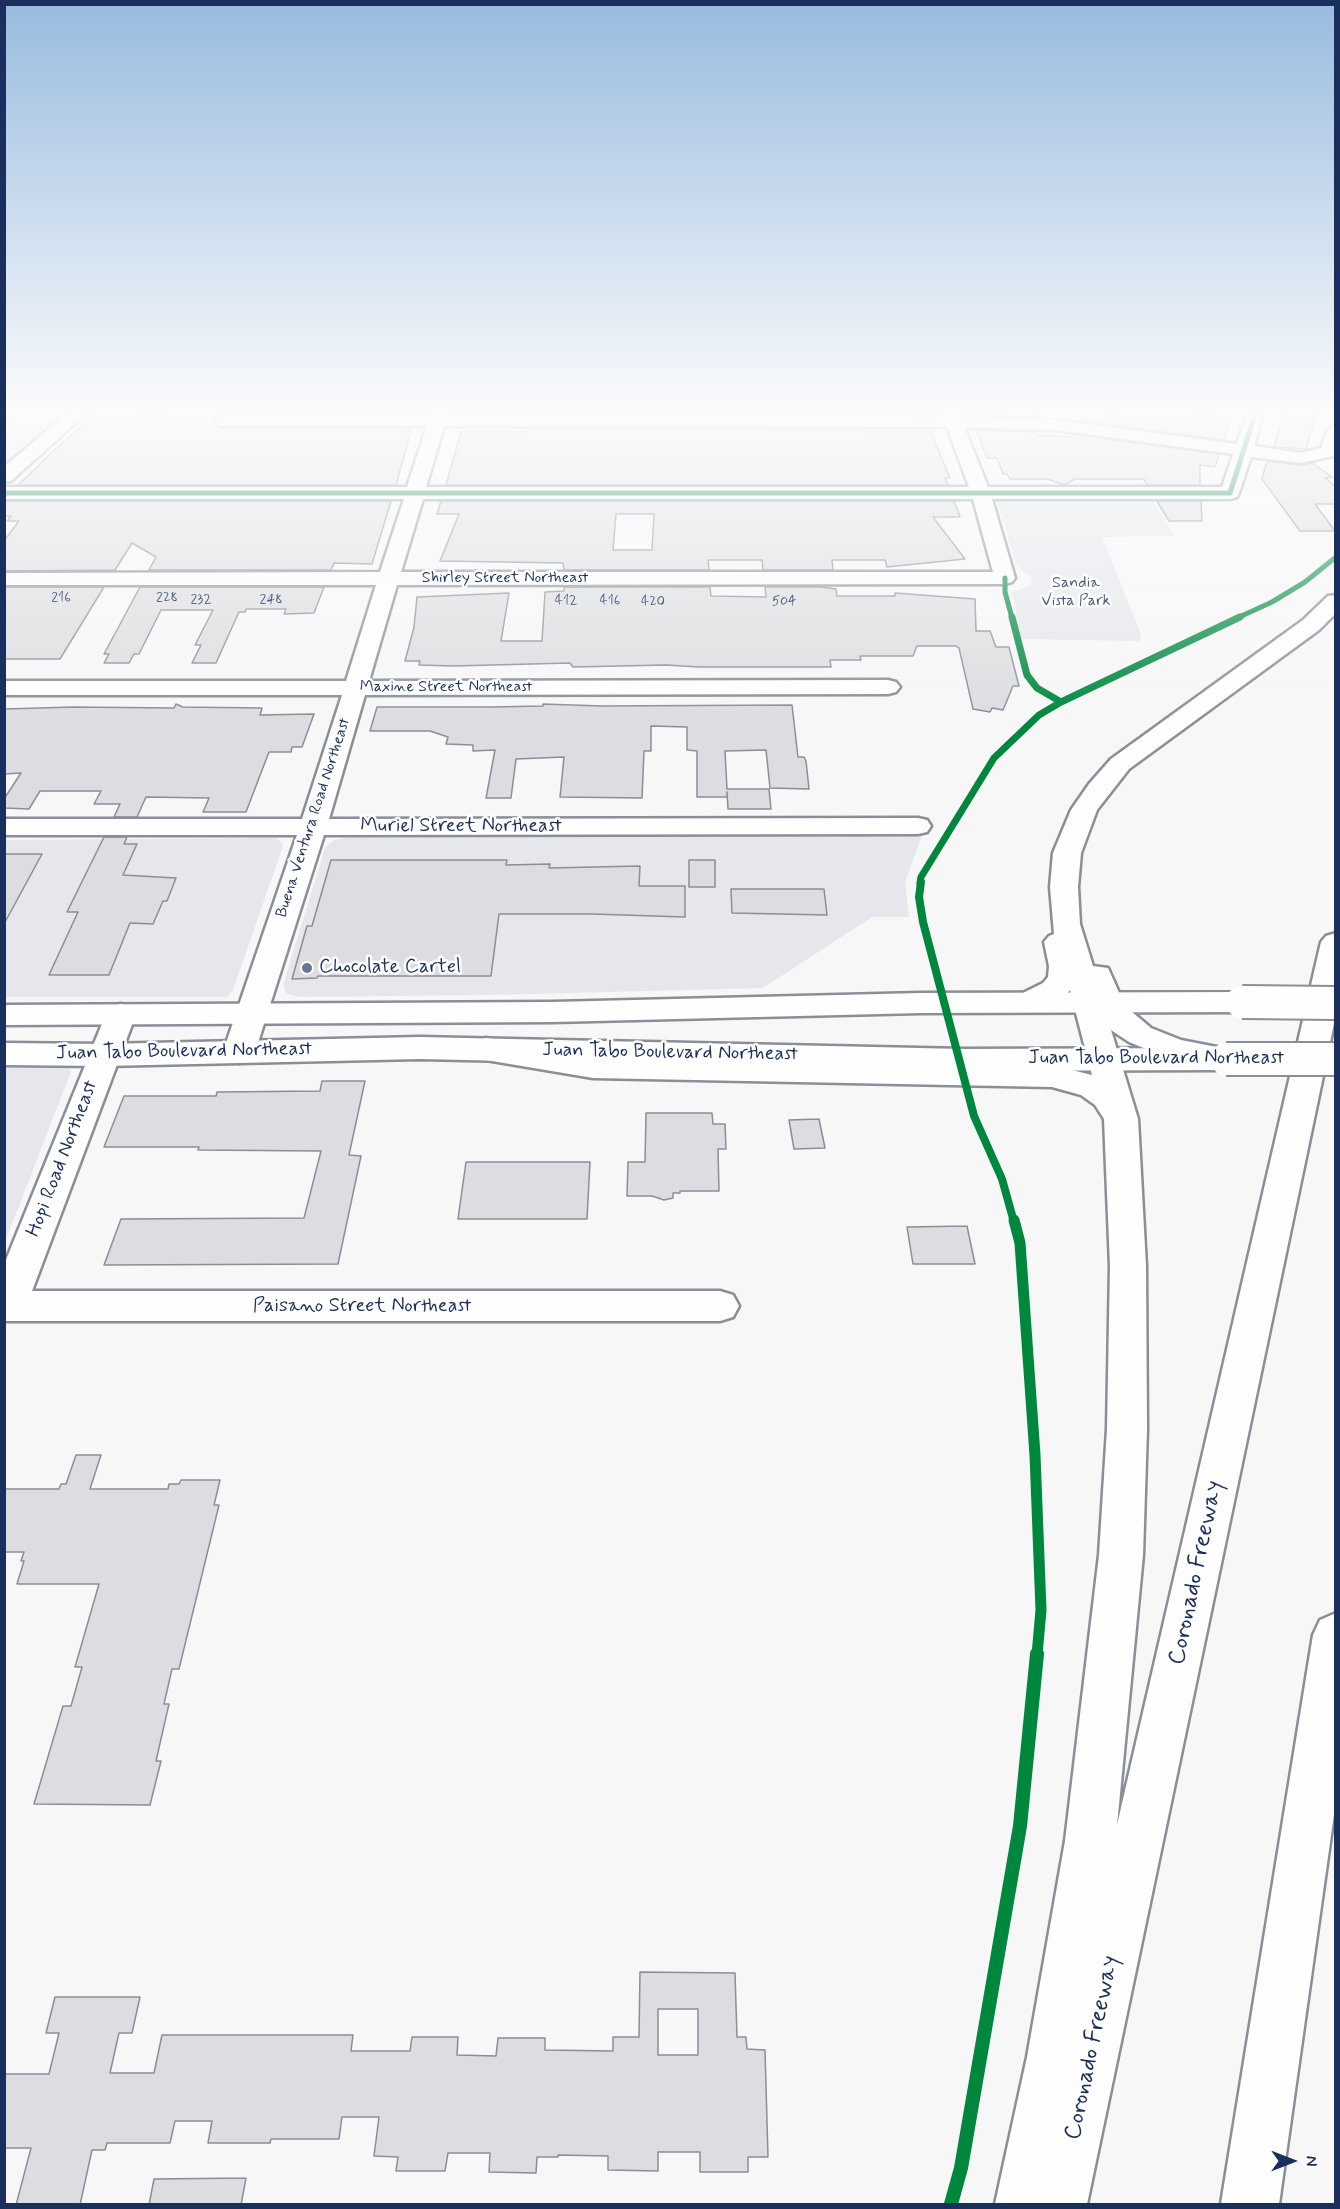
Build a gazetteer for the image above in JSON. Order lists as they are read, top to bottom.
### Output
{
  "streets": {
    "main road": [
      "Shirley Street Northeast",
      "Maxine Street Northeast",
      "Buena Ventura Road Northeast",
      "Muriel Street Northeast",
      "Juan Tabo Boulevard Northeast",
      "Hopi Road Northeast",
      "Paisano Street Northeast",
      "Coronado Freeway"
    ]
  },
  "crossings": [
    ["Shirley Street Northeast", "Buena Ventura Road Northeast"],
    ["Maxine Street Northeast", "Buena Ventura Road Northeast"],
    ["Buena Ventura Road Northeast", "Muriel Street Northeast"],
    ["Buena Ventura Road Northeast", "Juan Tabo Boulevard Northeast"],
    ["Juan Tabo Boulevard Northeast", "Hopi Road Northeast"],
    ["Hopi Road Northeast", "Paisano Street Northeast"]
  ],
  "parks": ["Sandia Vista Park"],
  "places": ["Chocolate Cartel"],
  "house_numbers": [
    "216",
    "228",
    "232",
    "248",
    "412",
    "416",
    "420",
    "504"
  ],
  "north": "right"
}
